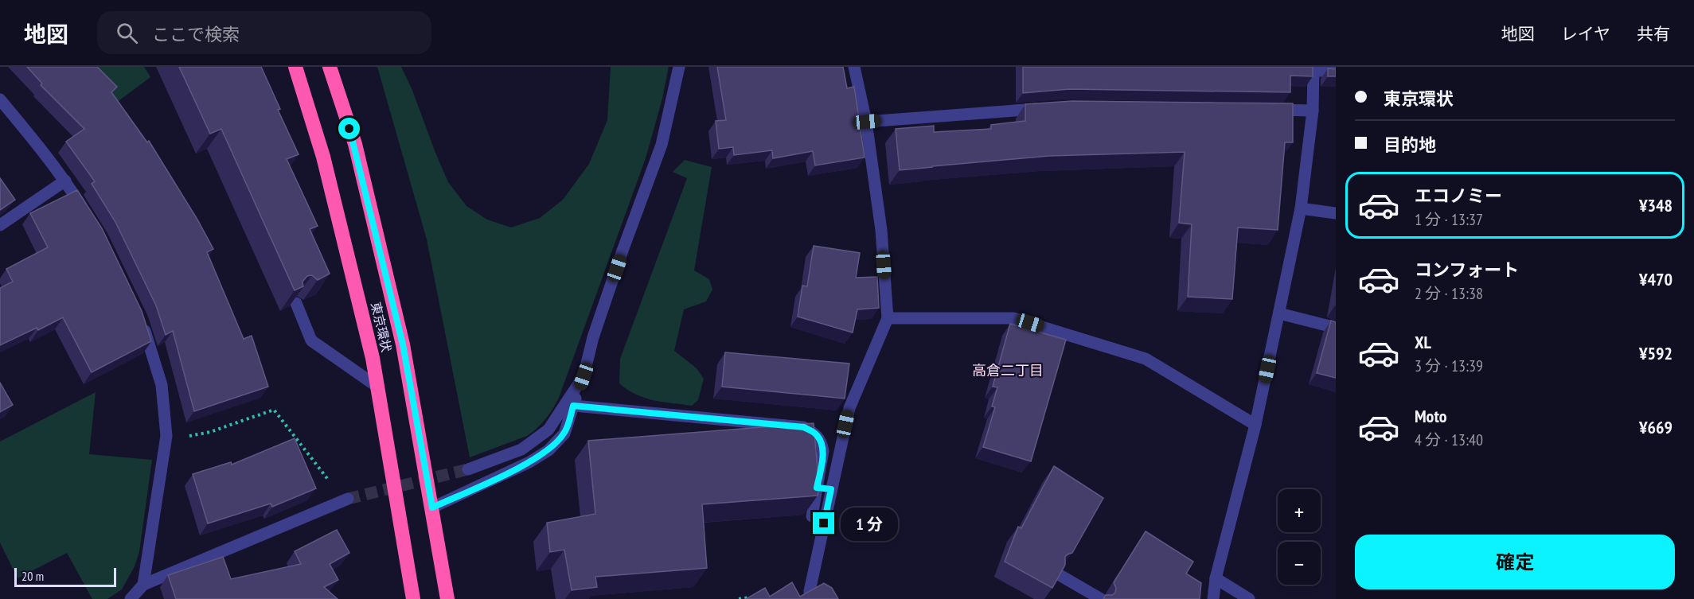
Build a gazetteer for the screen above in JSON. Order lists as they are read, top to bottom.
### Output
{
  "streets": {
    "highway": ["東京環状"]
  },
  "districts": ["高倉二丁目"],
  "scale_bar": "20 m",
  "page": {
    "header": "地図",
    "search": "ここで検索",
    "nav": ["地図", "レイヤ", "共有"],
    "banner": ["東京環状", "目的地"],
    "list": [
      {
        "name": "エコノミー",
        "note": "1 分 · 13:37",
        "value": "¥348"
      },
      {
        "name": "コンフォート",
        "note": "2 分 · 13:38",
        "value": "¥470"
      },
      {
        "name": "XL",
        "note": "3 分 · 13:39",
        "value": "¥592"
      },
      {
        "name": "Moto",
        "note": "4 分 · 13:40",
        "value": "¥669"
      }
    ],
    "map_buttons": ["+", "−"],
    "bubble": "1 分",
    "buttons": "確定",
    "scale": "20 m"
  }
}
